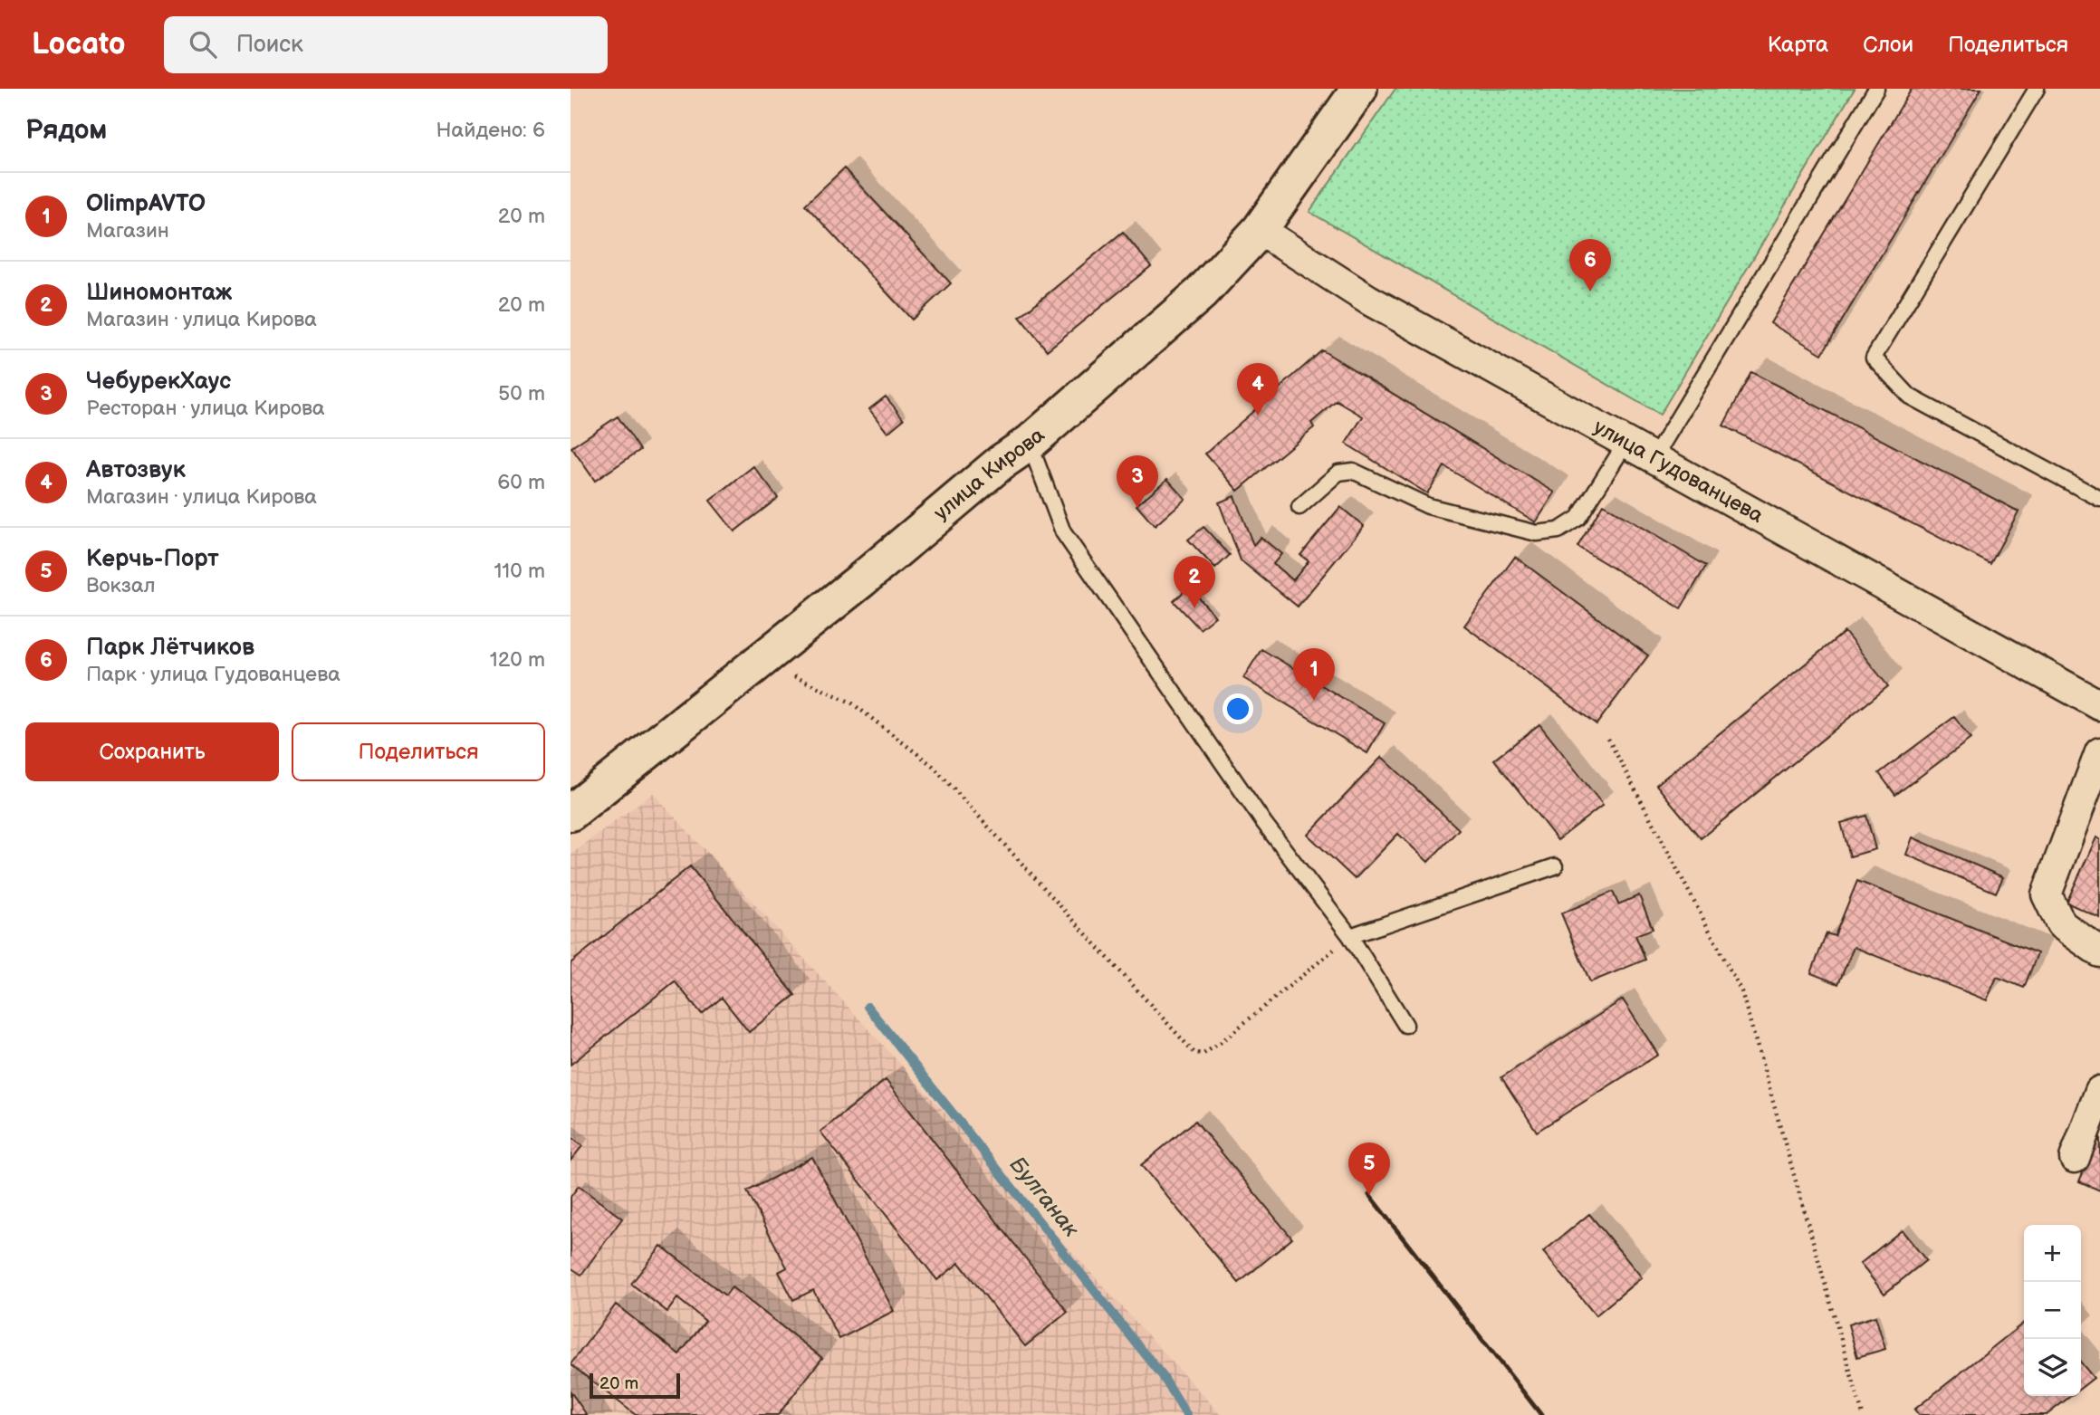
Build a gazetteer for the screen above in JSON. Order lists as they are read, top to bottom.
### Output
{
  "streets": {
    "main road": ["улица Кирова"],
    "street": ["улица Гудованцева"]
  },
  "crossings": [
    ["улица Гудованцева", "улица Кирова"]
  ],
  "water": ["Булганак"],
  "scale_bar": "20 m",
  "page": {
    "header": "Locato",
    "search": "Поиск",
    "nav": ["Карта", "Слои", "Поделиться"],
    "heading": ["Рядом", "Найдено: 6"],
    "list": [
      {
        "mark": "1",
        "name": "OlimpAVTO",
        "note": "Магазин",
        "value": "20 m"
      },
      {
        "mark": "2",
        "name": "Шиномонтаж",
        "note": "Магазин · улица Кирова",
        "value": "20 m"
      },
      {
        "mark": "3",
        "name": "ЧебурекХаус",
        "note": "Ресторан · улица Кирова",
        "value": "50 m"
      },
      {
        "mark": "4",
        "name": "Автозвук",
        "note": "Магазин · улица Кирова",
        "value": "60 m"
      },
      {
        "mark": "5",
        "name": "Керчь-Порт",
        "note": "Вокзал",
        "value": "110 m"
      },
      {
        "mark": "6",
        "name": "Парк Лётчиков",
        "note": "Парк · улица Гудованцева",
        "value": "120 m"
      }
    ],
    "pins": [
      "6",
      "4",
      "3",
      "2",
      "1",
      "5"
    ],
    "buttons": ["Сохранить", "Поделиться"],
    "map_buttons": ["+", "−"],
    "scale": "20 m"
  }
}
